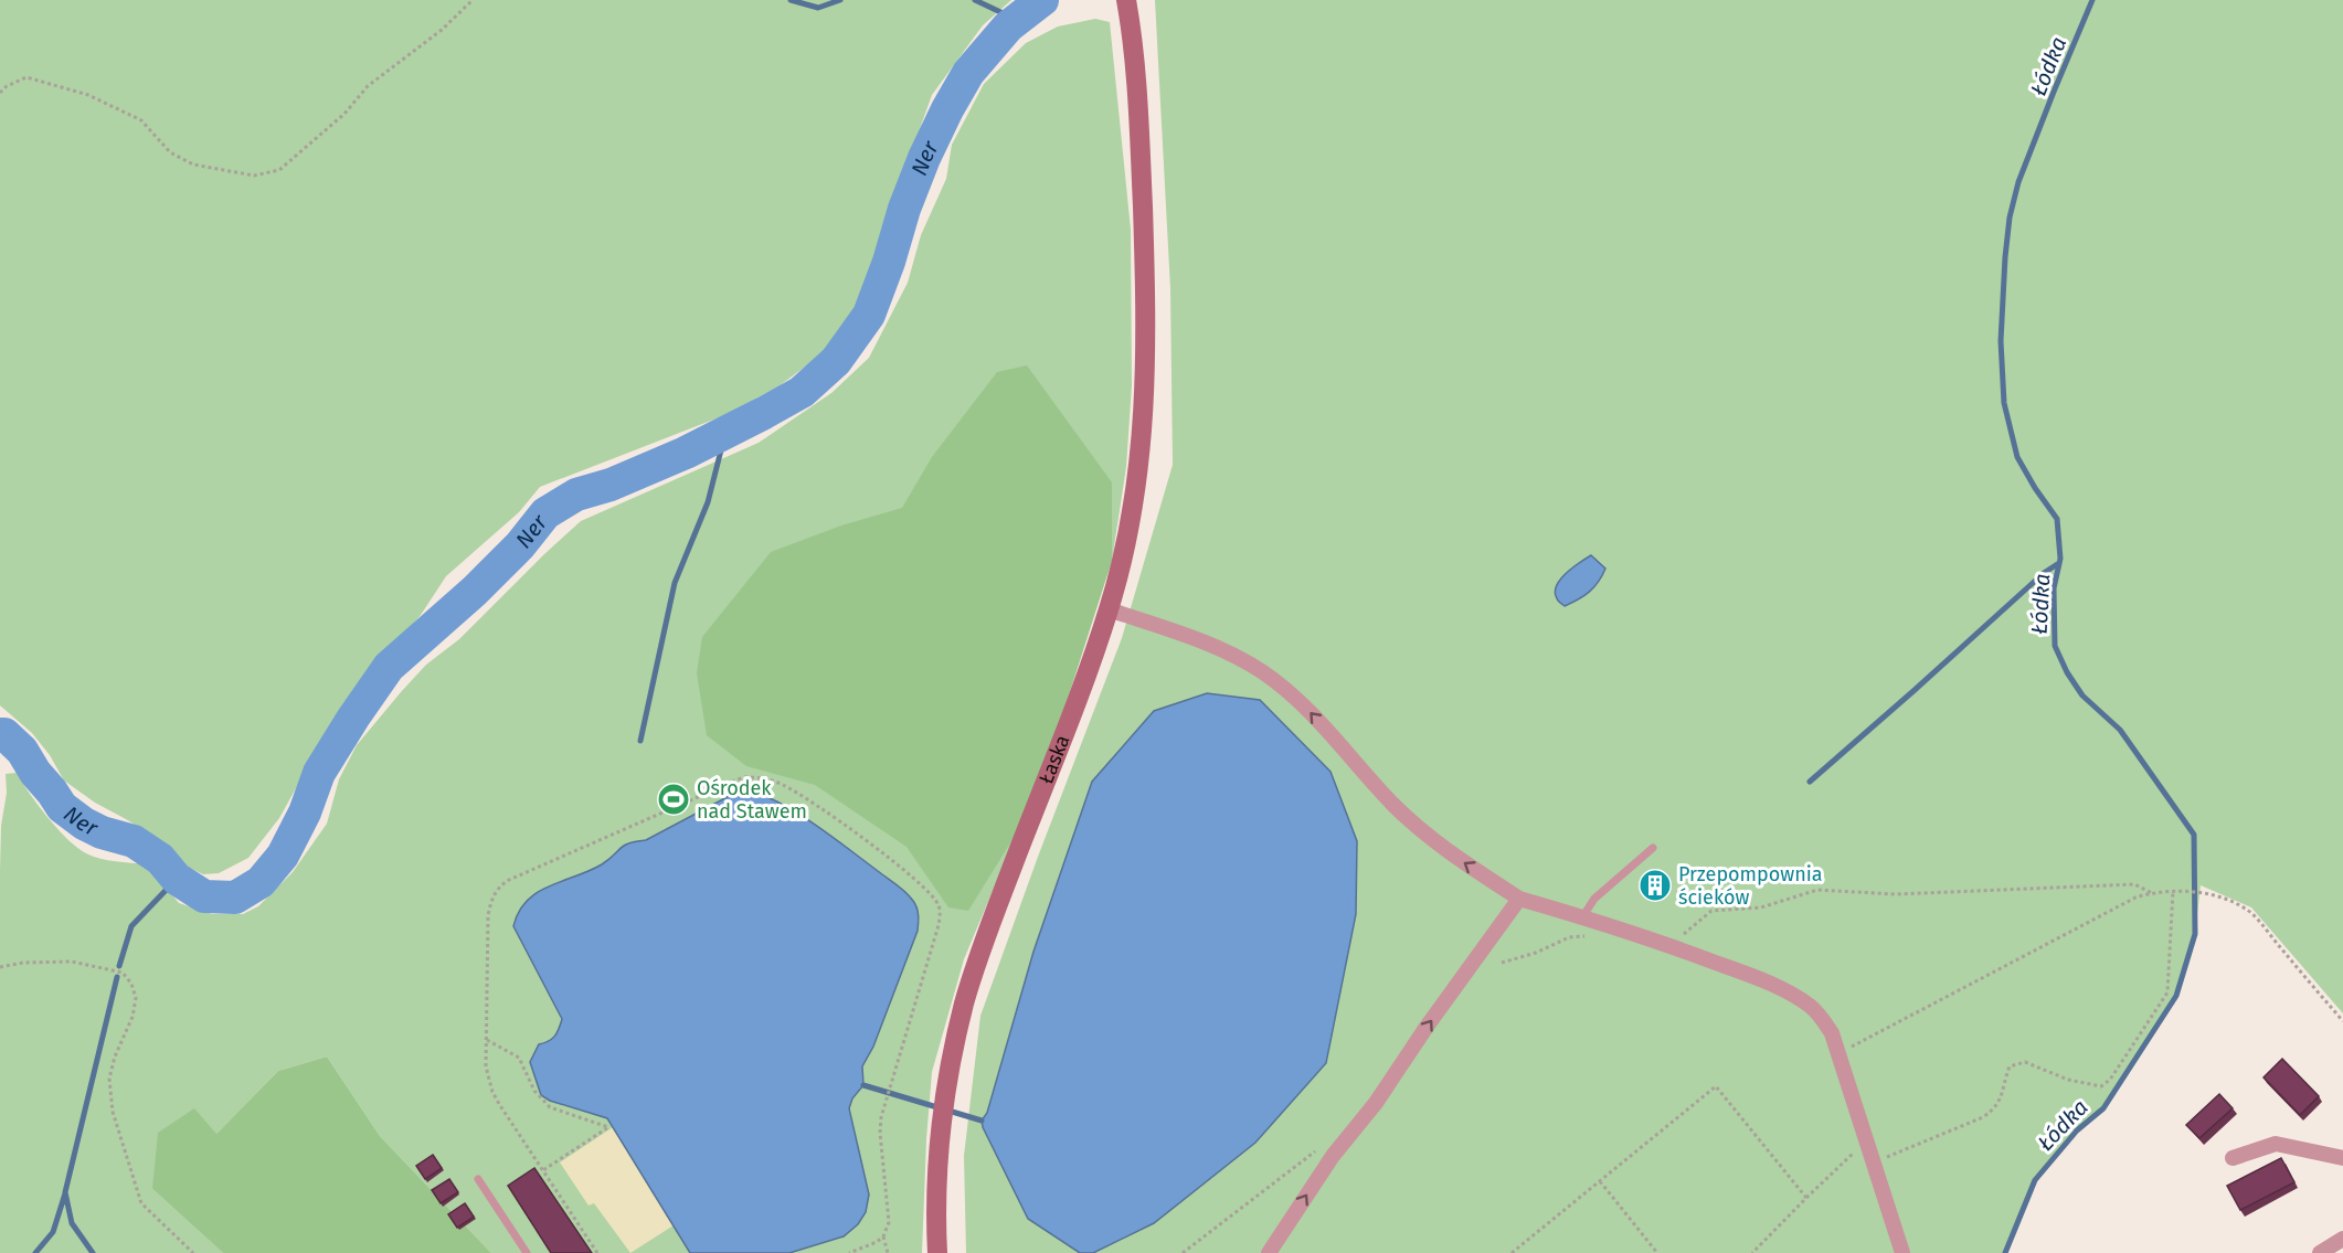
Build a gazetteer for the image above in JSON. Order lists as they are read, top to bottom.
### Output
{
  "streets": {
    "main road": ["Łaska"]
  },
  "water": ["Łódka", "Ner"],
  "places": {
    "sports": ["Ośrodek nad Stawem"],
    "building": ["Przepompownia ścieków"]
  }
}
